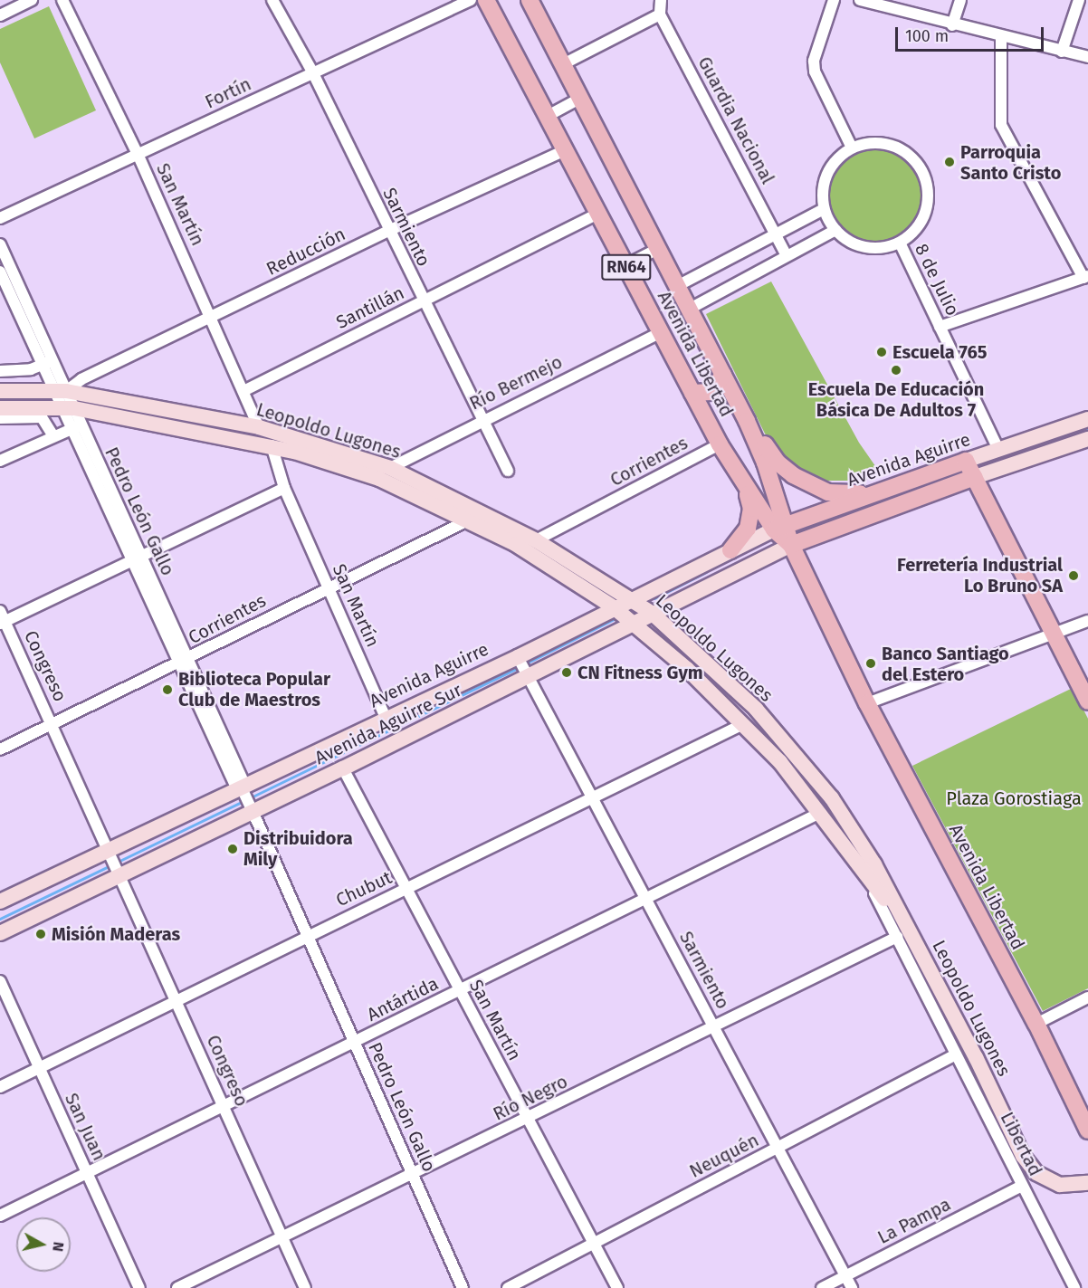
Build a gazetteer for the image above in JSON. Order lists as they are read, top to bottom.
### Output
{
  "streets": {
    "main road": [
      "RN64",
      "Avenida Libertad",
      "Leopoldo Lugones",
      "Avenida Aguirre",
      "Avenida Aguirre Sur"
    ],
    "street": [
      "Fortín",
      "Guardia Nacional",
      "San Martín",
      "Sarmiento",
      "Reducción",
      "8 de Julio",
      "Santillán",
      "Río Bermejo",
      "Corrientes",
      "Pedro León Gallo",
      "Congreso",
      "Chubut",
      "Antártida",
      "Río Negro",
      "San Juan",
      "Libertad",
      "Neuquén",
      "La Pampa"
    ]
  },
  "crossings": [
    ["Fortín", "San Martín"],
    ["Fortín", "Sarmiento"],
    ["San Martín", "Reducción"],
    ["San Martín", "Santillán"],
    ["San Martín", "Leopoldo Lugones"],
    ["San Martín", "Avenida Aguirre"],
    ["San Martín", "Corrientes"],
    ["San Martín", "Avenida Aguirre Sur"],
    ["San Martín", "Chubut"],
    ["San Martín", "Antártida"],
    ["San Martín", "Río Negro"],
    ["San Martín", "Neuquén"],
    ["Sarmiento", "Reducción"],
    ["Sarmiento", "Santillán"],
    ["Sarmiento", "Río Bermejo"],
    ["Sarmiento", "Avenida Aguirre"],
    ["Sarmiento", "Avenida Aguirre Sur"],
    ["Sarmiento", "Chubut"],
    ["Sarmiento", "Antártida"],
    ["Sarmiento", "Río Negro"],
    ["Sarmiento", "Neuquén"],
    ["Sarmiento", "La Pampa"],
    ["Reducción", "Avenida Libertad"],
    ["Reducción", "Leopoldo Lugones"],
    ["Reducción", "Pedro León Gallo"],
    ["8 de Julio", "Avenida Aguirre"],
    ["Santillán", "Avenida Libertad"],
    ["Avenida Libertad", "Río Bermejo"],
    ["Avenida Libertad", "Avenida Aguirre"],
    ["Avenida Libertad", "Corrientes"],
    ["Avenida Libertad", "Avenida Aguirre Sur"],
    ["Río Bermejo", "Leopoldo Lugones"],
    ["Leopoldo Lugones", "Avenida Aguirre"],
    ["Leopoldo Lugones", "Corrientes"],
    ["Leopoldo Lugones", "Pedro León Gallo"],
    ["Leopoldo Lugones", "Avenida Aguirre Sur"],
    ["Leopoldo Lugones", "Chubut"],
    ["Leopoldo Lugones", "Antártida"],
    ["Leopoldo Lugones", "Libertad"],
    ["Avenida Aguirre", "Pedro León Gallo"],
    ["Avenida Aguirre", "Avenida Aguirre Sur"],
    ["Corrientes", "Pedro León Gallo"],
    ["Corrientes", "Congreso"],
    ["Pedro León Gallo", "Avenida Aguirre Sur"],
    ["Pedro León Gallo", "Chubut"],
    ["Pedro León Gallo", "Antártida"],
    ["Pedro León Gallo", "Río Negro"],
    ["Congreso", "Avenida Aguirre Sur"],
    ["Congreso", "Chubut"],
    ["Congreso", "Antártida"],
    ["Congreso", "Río Negro"],
    ["Chubut", "San Juan"],
    ["Antártida", "San Juan"],
    ["Río Negro", "Libertad"],
    ["Libertad", "Neuquén"],
    ["Libertad", "La Pampa"]
  ],
  "parks": ["Plaza Gorostiaga"],
  "places": [
    "Parroquia Santo Cristo",
    "Escuela 765",
    "Escuela De Educación Básica De Adultos 7",
    "Ferretería Industrial Lo Bruno SA",
    "Banco Santiago del Estero",
    "CN Fitness Gym",
    "Biblioteca Popular Club de Maestros",
    "Distribuidora Mily",
    "Misión Maderas"
  ],
  "scale_bar": "100 m",
  "north": "right"
}
